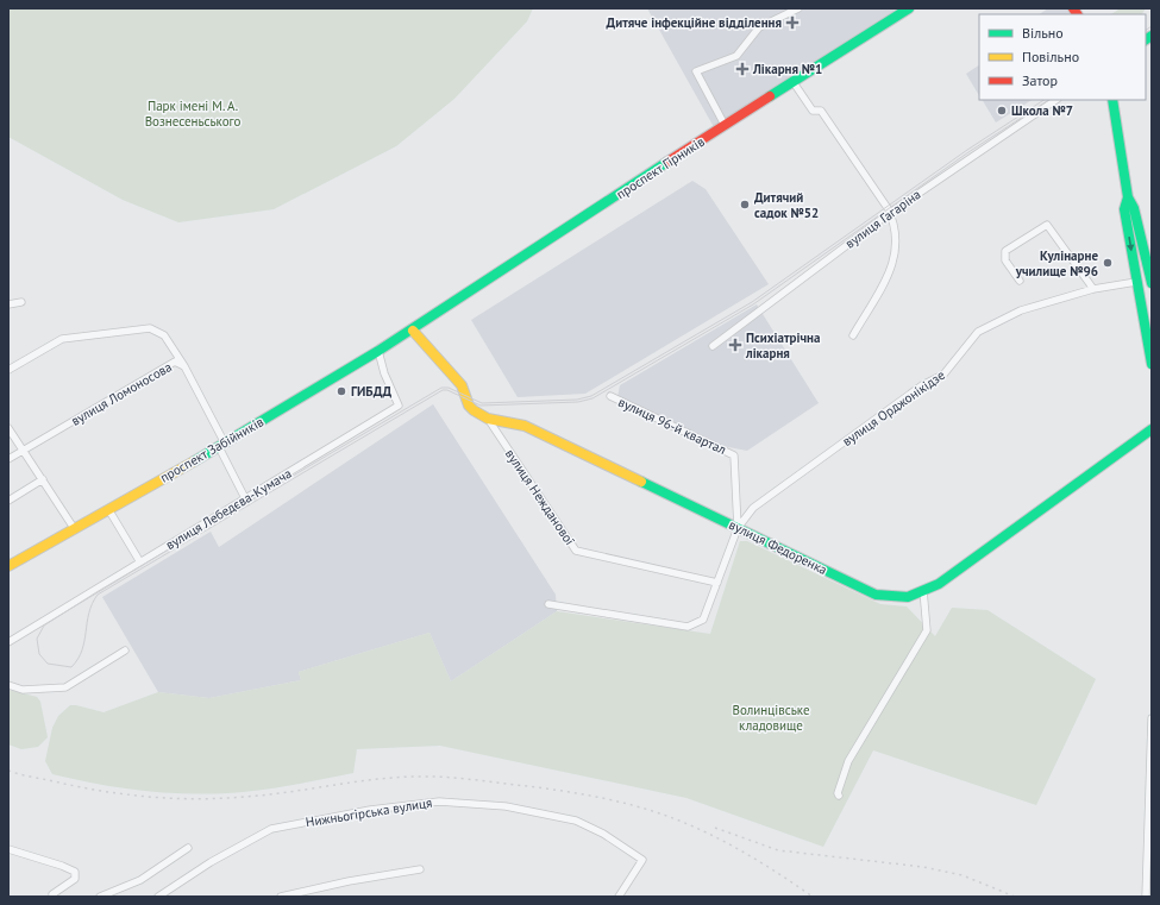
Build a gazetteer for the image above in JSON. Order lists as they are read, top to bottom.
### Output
{
  "streets": {
    "main road": ["проспект Гірників", "проспект Забійників", "вулиця Федоренка"],
    "street": [
      "вулиця Гагаріна",
      "вулиця Ломоносова",
      "вулиця Орджонікідзе",
      "вулиця 96-й квартал",
      "вулиця Нежданової",
      "вулиця Лебедєва-Кумача",
      "Нижньогірська вулиця"
    ]
  },
  "crossings": [
    ["проспект Гірників", "проспект Забійників"],
    ["проспект Гірників", "вулиця Федоренка"],
    ["вулиця Ломоносова", "проспект Забійників"],
    ["вулиця Ломоносова", "вулиця Лебедєва-Кумача"],
    ["вулиця Орджонікідзе", "вулиця 96-й квартал"],
    ["вулиця Орджонікідзе", "вулиця Федоренка"],
    ["вулиця 96-й квартал", "вулиця Федоренка"],
    ["проспект Забійників", "вулиця Лебедєва-Кумача"],
    ["проспект Забійників", "вулиця Федоренка"],
    ["вулиця Нежданової", "вулиця Федоренка"]
  ],
  "parks": ["Парк імені М. А. Вознесеньського", "Волинцівське кладовище"],
  "places": {
    "health": ["Дитяче інфекційне відділення", "Лікарня №1", "Психіатрічна лікарня"],
    "other": [
      "Школа №7",
      "Дитячий садок №52",
      "Кулінарне училище №96",
      "ГИБДД"
    ]
  },
  "legend": ["Вільно", "Повільно", "Затор"]
}
